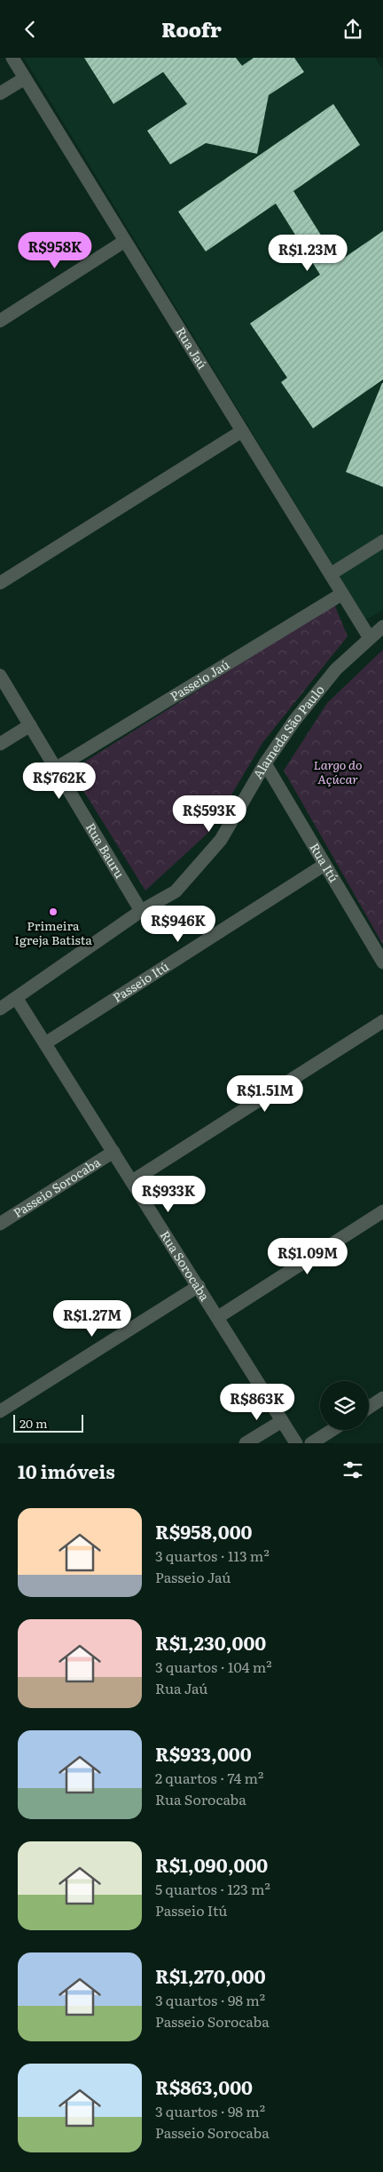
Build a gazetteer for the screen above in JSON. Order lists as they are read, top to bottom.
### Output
{
  "streets": {
    "street": [
      "Rua Jaú",
      "Passeio Jaú",
      "Alameda São Paulo",
      "Rua Bauru",
      "Rua Itú",
      "Passeio Itú",
      "Passeio Sorocaba",
      "Rua Sorocaba"
    ]
  },
  "crossings": [
    ["Rua Jaú", "Passeio Jaú"],
    ["Rua Jaú", "Alameda São Paulo"],
    ["Passeio Jaú", "Rua Bauru"],
    ["Alameda São Paulo", "Rua Bauru"],
    ["Alameda São Paulo", "Rua Itú"],
    ["Alameda São Paulo", "Rua Sorocaba"],
    ["Rua Itú", "Passeio Itú"],
    ["Passeio Itú", "Rua Sorocaba"],
    ["Passeio Sorocaba", "Rua Sorocaba"]
  ],
  "parks": ["Largo do Açúcar"],
  "places": ["Primeira Igreja Batista"],
  "scale_bar": "20 m",
  "page": {
    "header": "Roofr",
    "price": [
      "R$958K",
      "R$1.23M",
      "R$762K",
      "R$593K",
      "R$946K",
      "R$1.51M",
      "R$933K",
      "R$1.09M",
      "R$1.27M",
      "R$863K"
    ],
    "scale": "20 m",
    "heading": "10 imóveis",
    "list": [
      {
        "name": "R$958,000",
        "note": "3 quartos · 113 m² · Passeio Jaú"
      },
      {
        "name": "R$1,230,000",
        "note": "3 quartos · 104 m² · Rua Jaú"
      },
      {
        "name": "R$933,000",
        "note": "2 quartos · 74 m² · Rua Sorocaba"
      },
      {
        "name": "R$1,090,000",
        "note": "5 quartos · 123 m² · Passeio Itú"
      },
      {
        "name": "R$1,270,000",
        "note": "3 quartos · 98 m² · Passeio Sorocaba"
      },
      {
        "name": "R$863,000",
        "note": "3 quartos · 98 m² · Passeio Sorocaba"
      }
    ]
  }
}
